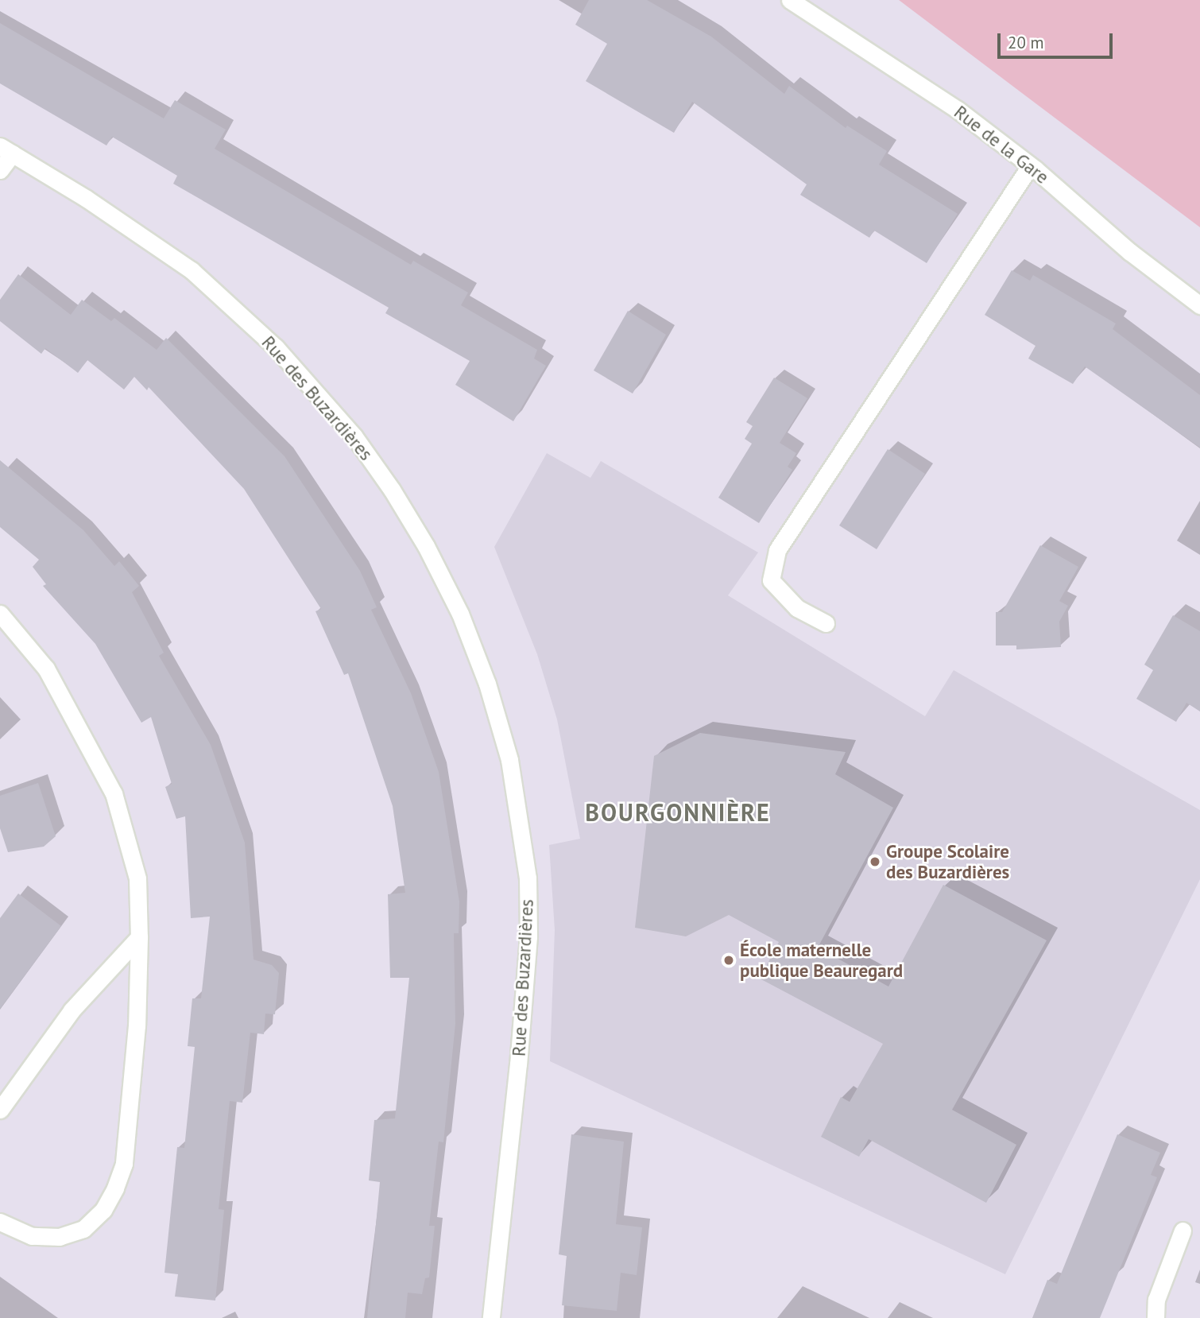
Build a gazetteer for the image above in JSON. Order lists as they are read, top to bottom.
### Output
{
  "streets": {
    "street": ["Rue de la Gare", "Rue des Buzardières"]
  },
  "districts": ["BOURGONNIÈRE"],
  "places": ["Groupe Scolaire des Buzardières", "École maternelle publique Beauregard"],
  "scale_bar": "20 m"
}
